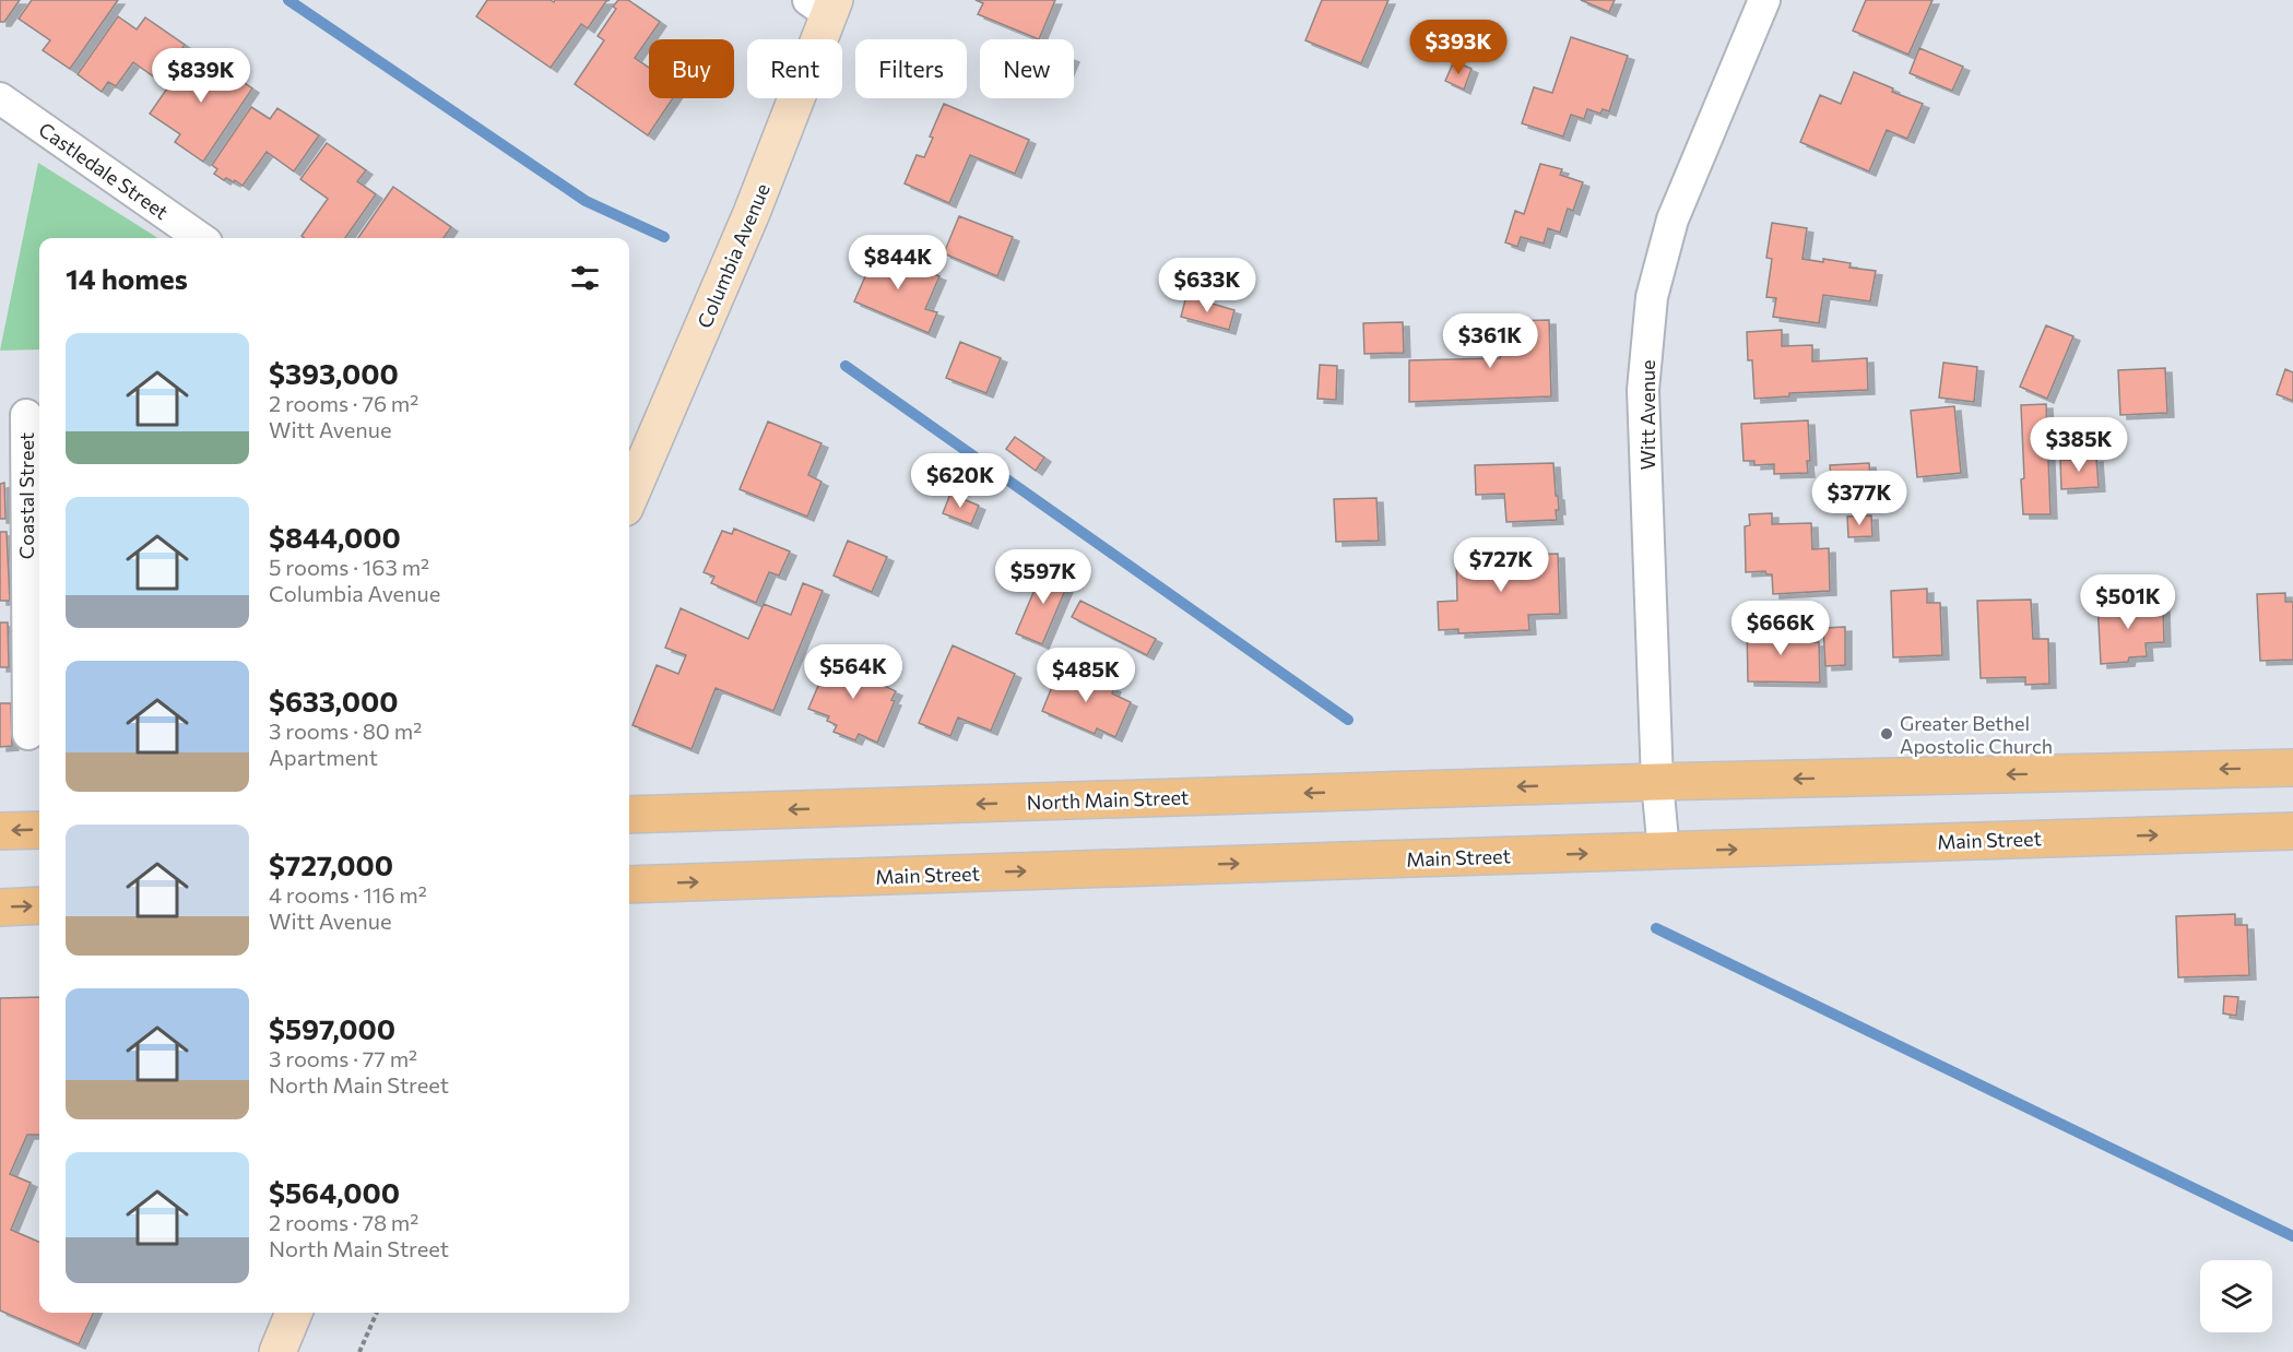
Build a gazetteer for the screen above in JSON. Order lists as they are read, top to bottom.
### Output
{
  "streets": {
    "main road": ["North Main Street", "Main Street"],
    "street": [
      "Castledale Street",
      "Columbia Avenue",
      "Witt Avenue",
      "Coastal Street"
    ]
  },
  "crossings": [
    ["Witt Avenue", "North Main Street"],
    ["Witt Avenue", "Main Street"]
  ],
  "one_way": ["North Main Street"],
  "places": ["Greater Bethel Apostolic Church"],
  "page": {
    "price": [
      "$393K",
      "$839K",
      "$844K",
      "$633K",
      "$361K",
      "$385K",
      "$620K",
      "$377K",
      "$727K",
      "$597K",
      "$501K",
      "$666K",
      "$564K",
      "$485K"
    ],
    "chip": [
      "Buy",
      "Rent",
      "Filters",
      "New"
    ],
    "heading": "14 homes",
    "list": [
      {
        "name": "$393,000",
        "note": "2 rooms · 76 m² · Witt Avenue"
      },
      {
        "name": "$844,000",
        "note": "5 rooms · 163 m² · Columbia Avenue"
      },
      {
        "name": "$633,000",
        "note": "3 rooms · 80 m² · Apartment"
      },
      {
        "name": "$727,000",
        "note": "4 rooms · 116 m² · Witt Avenue"
      },
      {
        "name": "$597,000",
        "note": "3 rooms · 77 m² · North Main Street"
      },
      {
        "name": "$564,000",
        "note": "2 rooms · 78 m² · North Main Street"
      }
    ]
  }
}
